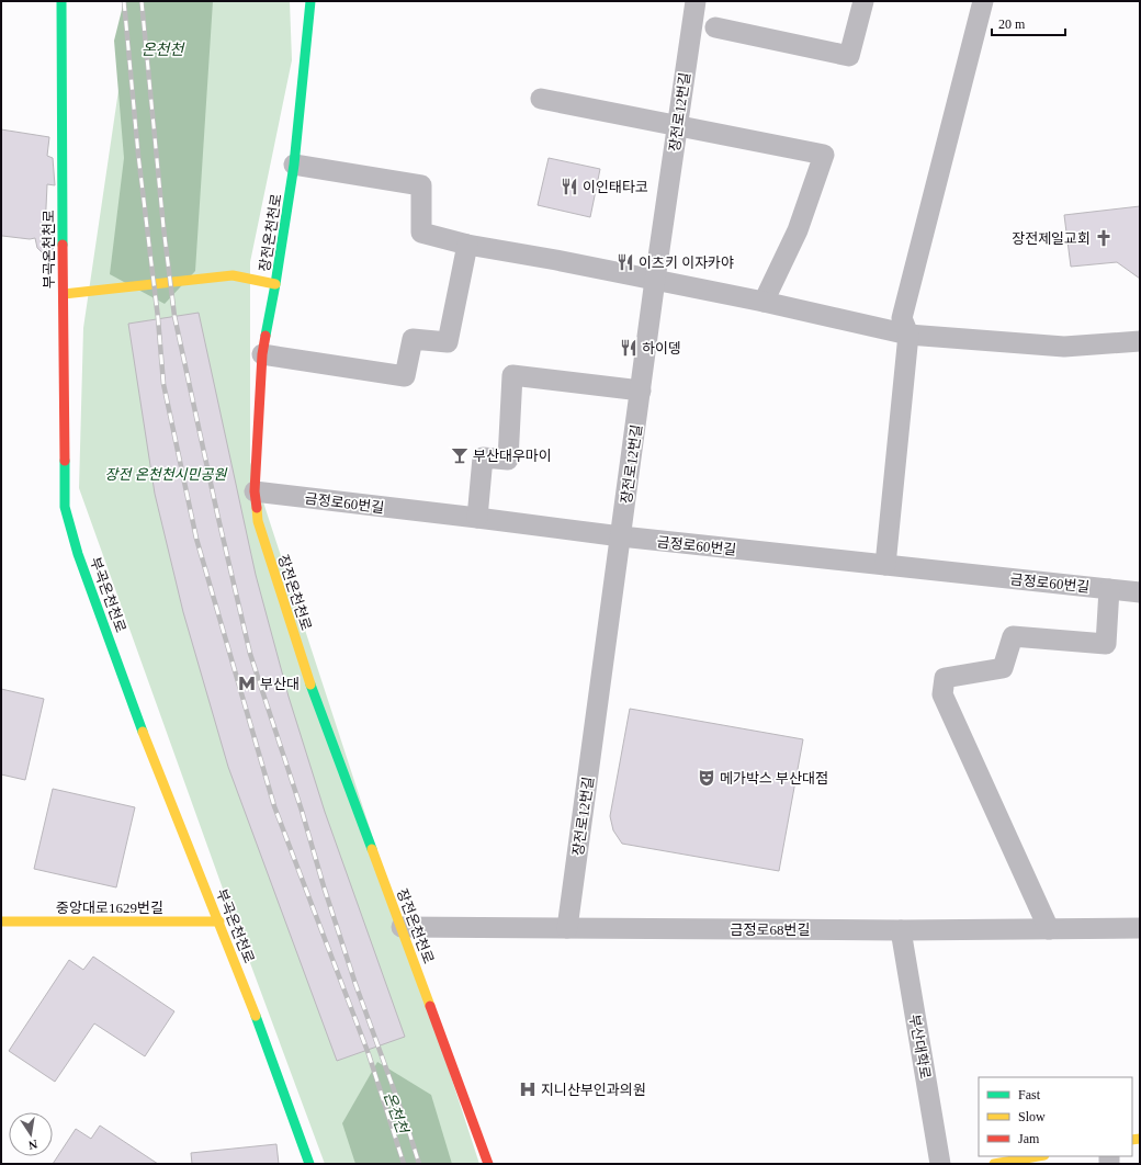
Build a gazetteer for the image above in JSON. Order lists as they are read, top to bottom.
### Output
{
  "streets": {
    "main road": ["장전온천천로", "부곡온천천로", "중앙대로1629번길"],
    "street": [
      "장전로12번길",
      "금정로60번길",
      "금정로68번길",
      "부산대학로"
    ]
  },
  "crossings": [
    ["장전로12번길", "금정로60번길"],
    ["장전로12번길", "금정로68번길"],
    ["장전온천천로", "금정로60번길"],
    ["장전온천천로", "금정로68번길"],
    ["부곡온천천로", "중앙대로1629번길"],
    ["금정로68번길", "부산대학로"]
  ],
  "water": ["온천천"],
  "parks": ["장전 온천천시민공원"],
  "places": {
    "restaurant": ["이인태타코", "이츠키 이자카야", "하이뎅"],
    "church": ["장전제일교회"],
    "bar": ["부산대우마이"],
    "metro station": ["부산대"],
    "theatre": ["메가박스 부산대점"],
    "hospital": ["지니산부인과의원"]
  },
  "legend": ["Fast", "Slow", "Jam"],
  "scale_bar": "20 m",
  "north": "bottom"
}
